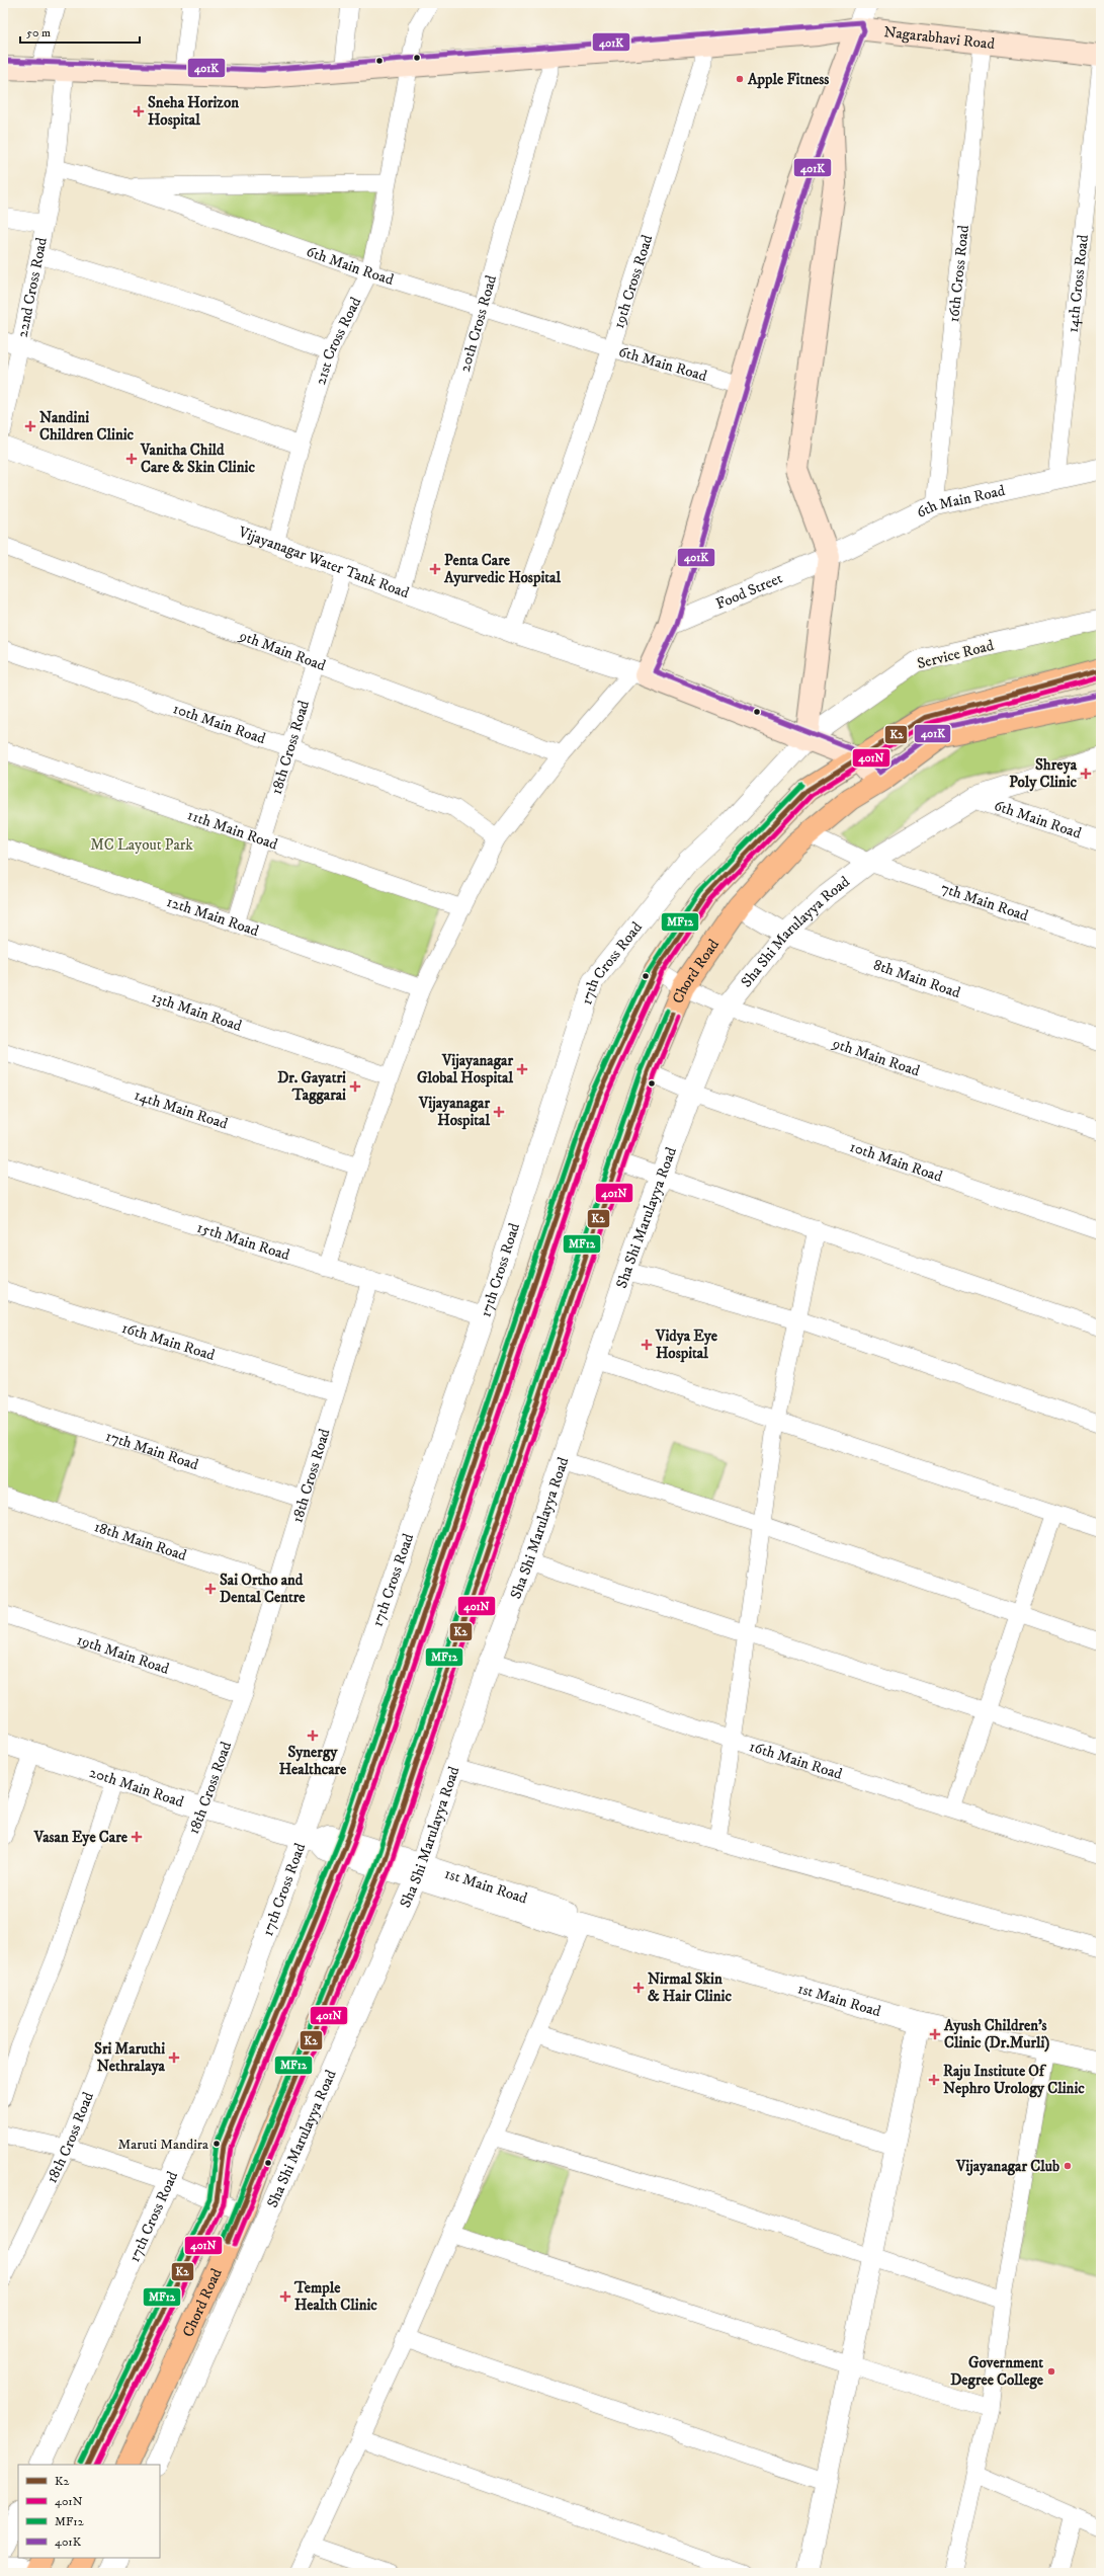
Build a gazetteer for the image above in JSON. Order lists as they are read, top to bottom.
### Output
{
  "streets": {
    "main road": ["Nagarabhavi Road", "Chord Road"],
    "street": [
      "6th Main Road",
      "16th Cross Road",
      "19th Cross Road",
      "14th Cross Road",
      "22nd Cross Road",
      "20th Cross Road",
      "21st Cross Road",
      "Vijayanagar Water Tank Road",
      "Food Street",
      "9th Main Road",
      "Service Road",
      "10th Main Road",
      "18th Cross Road",
      "11th Main Road",
      "7th Main Road",
      "12th Main Road",
      "Sha Shi Marulayya Road",
      "17th Cross Road",
      "8th Main Road",
      "13th Main Road",
      "14th Main Road",
      "15th Main Road",
      "16th Main Road",
      "17th Main Road",
      "18th Main Road",
      "19th Main Road",
      "20th Main Road",
      "1st Main Road"
    ]
  },
  "crossings": [
    ["Nagarabhavi Road", "16th Cross Road"],
    ["Nagarabhavi Road", "19th Cross Road"],
    ["Nagarabhavi Road", "20th Cross Road"],
    ["Nagarabhavi Road", "21st Cross Road"],
    ["6th Main Road", "16th Cross Road"],
    ["6th Main Road", "19th Cross Road"],
    ["6th Main Road", "14th Cross Road"],
    ["6th Main Road", "22nd Cross Road"],
    ["6th Main Road", "20th Cross Road"],
    ["6th Main Road", "21st Cross Road"],
    ["6th Main Road", "Food Street"],
    ["6th Main Road", "Sha Shi Marulayya Road"],
    ["19th Cross Road", "Vijayanagar Water Tank Road"],
    ["20th Cross Road", "Vijayanagar Water Tank Road"],
    ["21st Cross Road", "Vijayanagar Water Tank Road"],
    ["Vijayanagar Water Tank Road", "18th Cross Road"],
    ["9th Main Road", "18th Cross Road"],
    ["9th Main Road", "Sha Shi Marulayya Road"],
    ["9th Main Road", "Chord Road"],
    ["Service Road", "17th Cross Road"],
    ["10th Main Road", "18th Cross Road"],
    ["10th Main Road", "Sha Shi Marulayya Road"],
    ["10th Main Road", "Chord Road"],
    ["18th Cross Road", "11th Main Road"],
    ["18th Cross Road", "12th Main Road"],
    ["18th Cross Road", "15th Main Road"],
    ["18th Cross Road", "16th Main Road"],
    ["18th Cross Road", "17th Main Road"],
    ["18th Cross Road", "18th Main Road"],
    ["18th Cross Road", "19th Main Road"],
    ["18th Cross Road", "20th Main Road"],
    ["7th Main Road", "Sha Shi Marulayya Road"],
    ["7th Main Road", "Chord Road"],
    ["Sha Shi Marulayya Road", "8th Main Road"],
    ["Sha Shi Marulayya Road", "16th Main Road"],
    ["Sha Shi Marulayya Road", "1st Main Road"],
    ["17th Cross Road", "15th Main Road"],
    ["17th Cross Road", "20th Main Road"],
    ["Chord Road", "8th Main Road"],
    ["Chord Road", "20th Main Road"],
    ["Chord Road", "1st Main Road"],
    ["20th Main Road", "1st Main Road"]
  ],
  "parks": ["MC Layout Park"],
  "places": {
    "other": [
      "Apple Fitness",
      "Maruti Mandira",
      "Vijayanagar Club",
      "Government Degree College"
    ],
    "health": [
      "Sneha Horizon Hospital",
      "Nandini Children Clinic",
      "Vanitha Child Care & Skin Clinic",
      "Penta Care Ayurvedic Hospital",
      "Shreya Poly Clinic",
      "Vijayanagar Global Hospital",
      "Dr. Gayatri Taggarai",
      "Vijayanagar Hospital",
      "Vidya Eye Hospital",
      "Sai Ortho and Dental Centre",
      "Synergy Healthcare",
      "Vasan Eye Care",
      "Nirmal Skin & Hair Clinic",
      "Ayush Children's Clinic (Dr.Murli)",
      "Sri Maruthi Nethralaya",
      "Raju Institute Of Nephro Urology Clinic",
      "Temple Health Clinic"
    ]
  },
  "lines": [
    "transit line 401K",
    "transit line K2",
    "transit line 401N",
    "transit line MF12"
  ],
  "legend": [
    "K2",
    "401N",
    "MF12",
    "401K"
  ],
  "scale_bar": "50 m"
}
